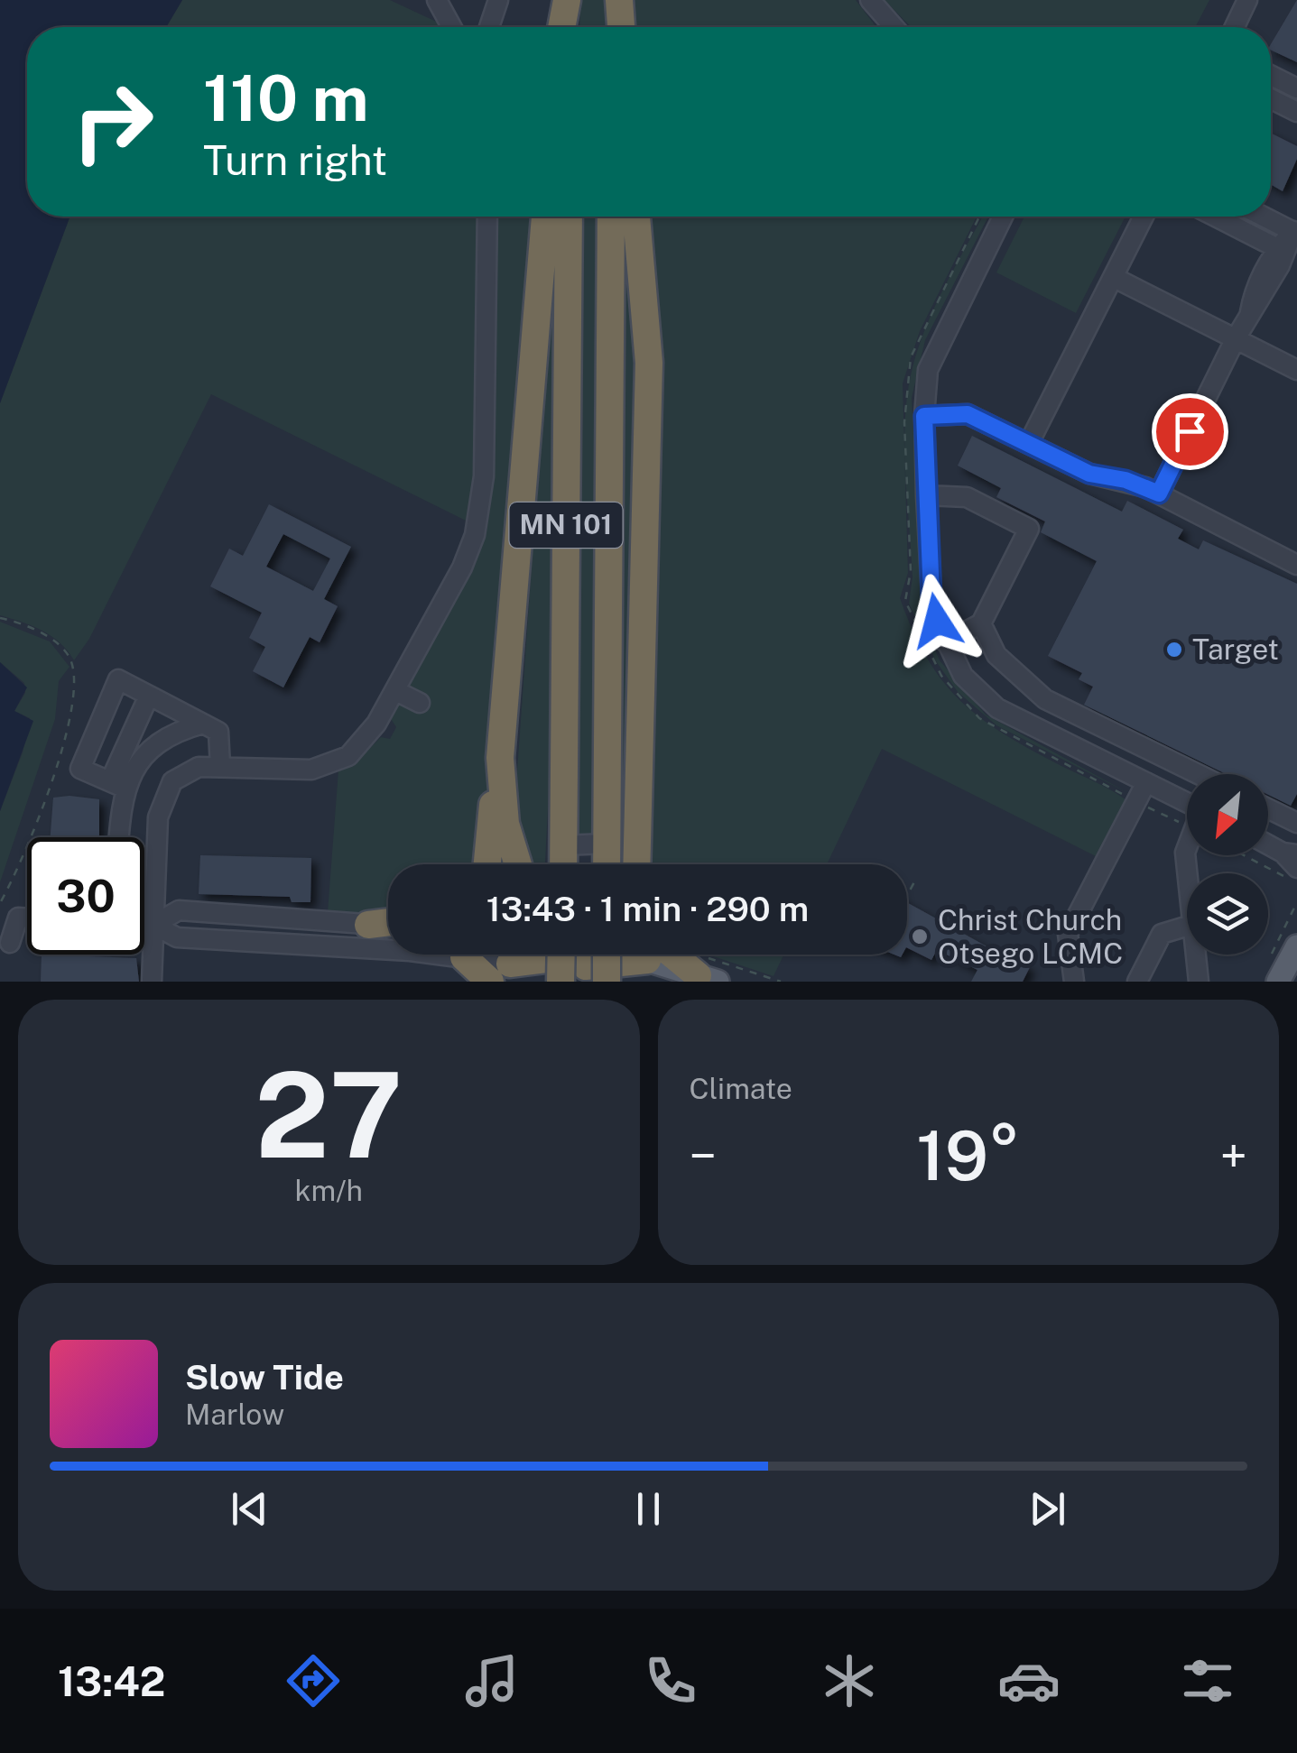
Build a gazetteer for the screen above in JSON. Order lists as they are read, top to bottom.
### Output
{
  "streets": {
    "highway": ["MN 101"]
  },
  "places": ["Target", "Christ Church Otsego LCMC"],
  "north": "bottom left",
  "page": {
    "turn": ["110 m", "Turn right"],
    "limit": "30",
    "trip": "13:43 · 1 min · 290 m",
    "tile": [
      ["27", "km/h"],
      "Climate"
    ],
    "heat": ["−", "19°", "+"],
    "song": ["Slow Tide", "Marlow"],
    "tabs": "13:42"
  }
}
